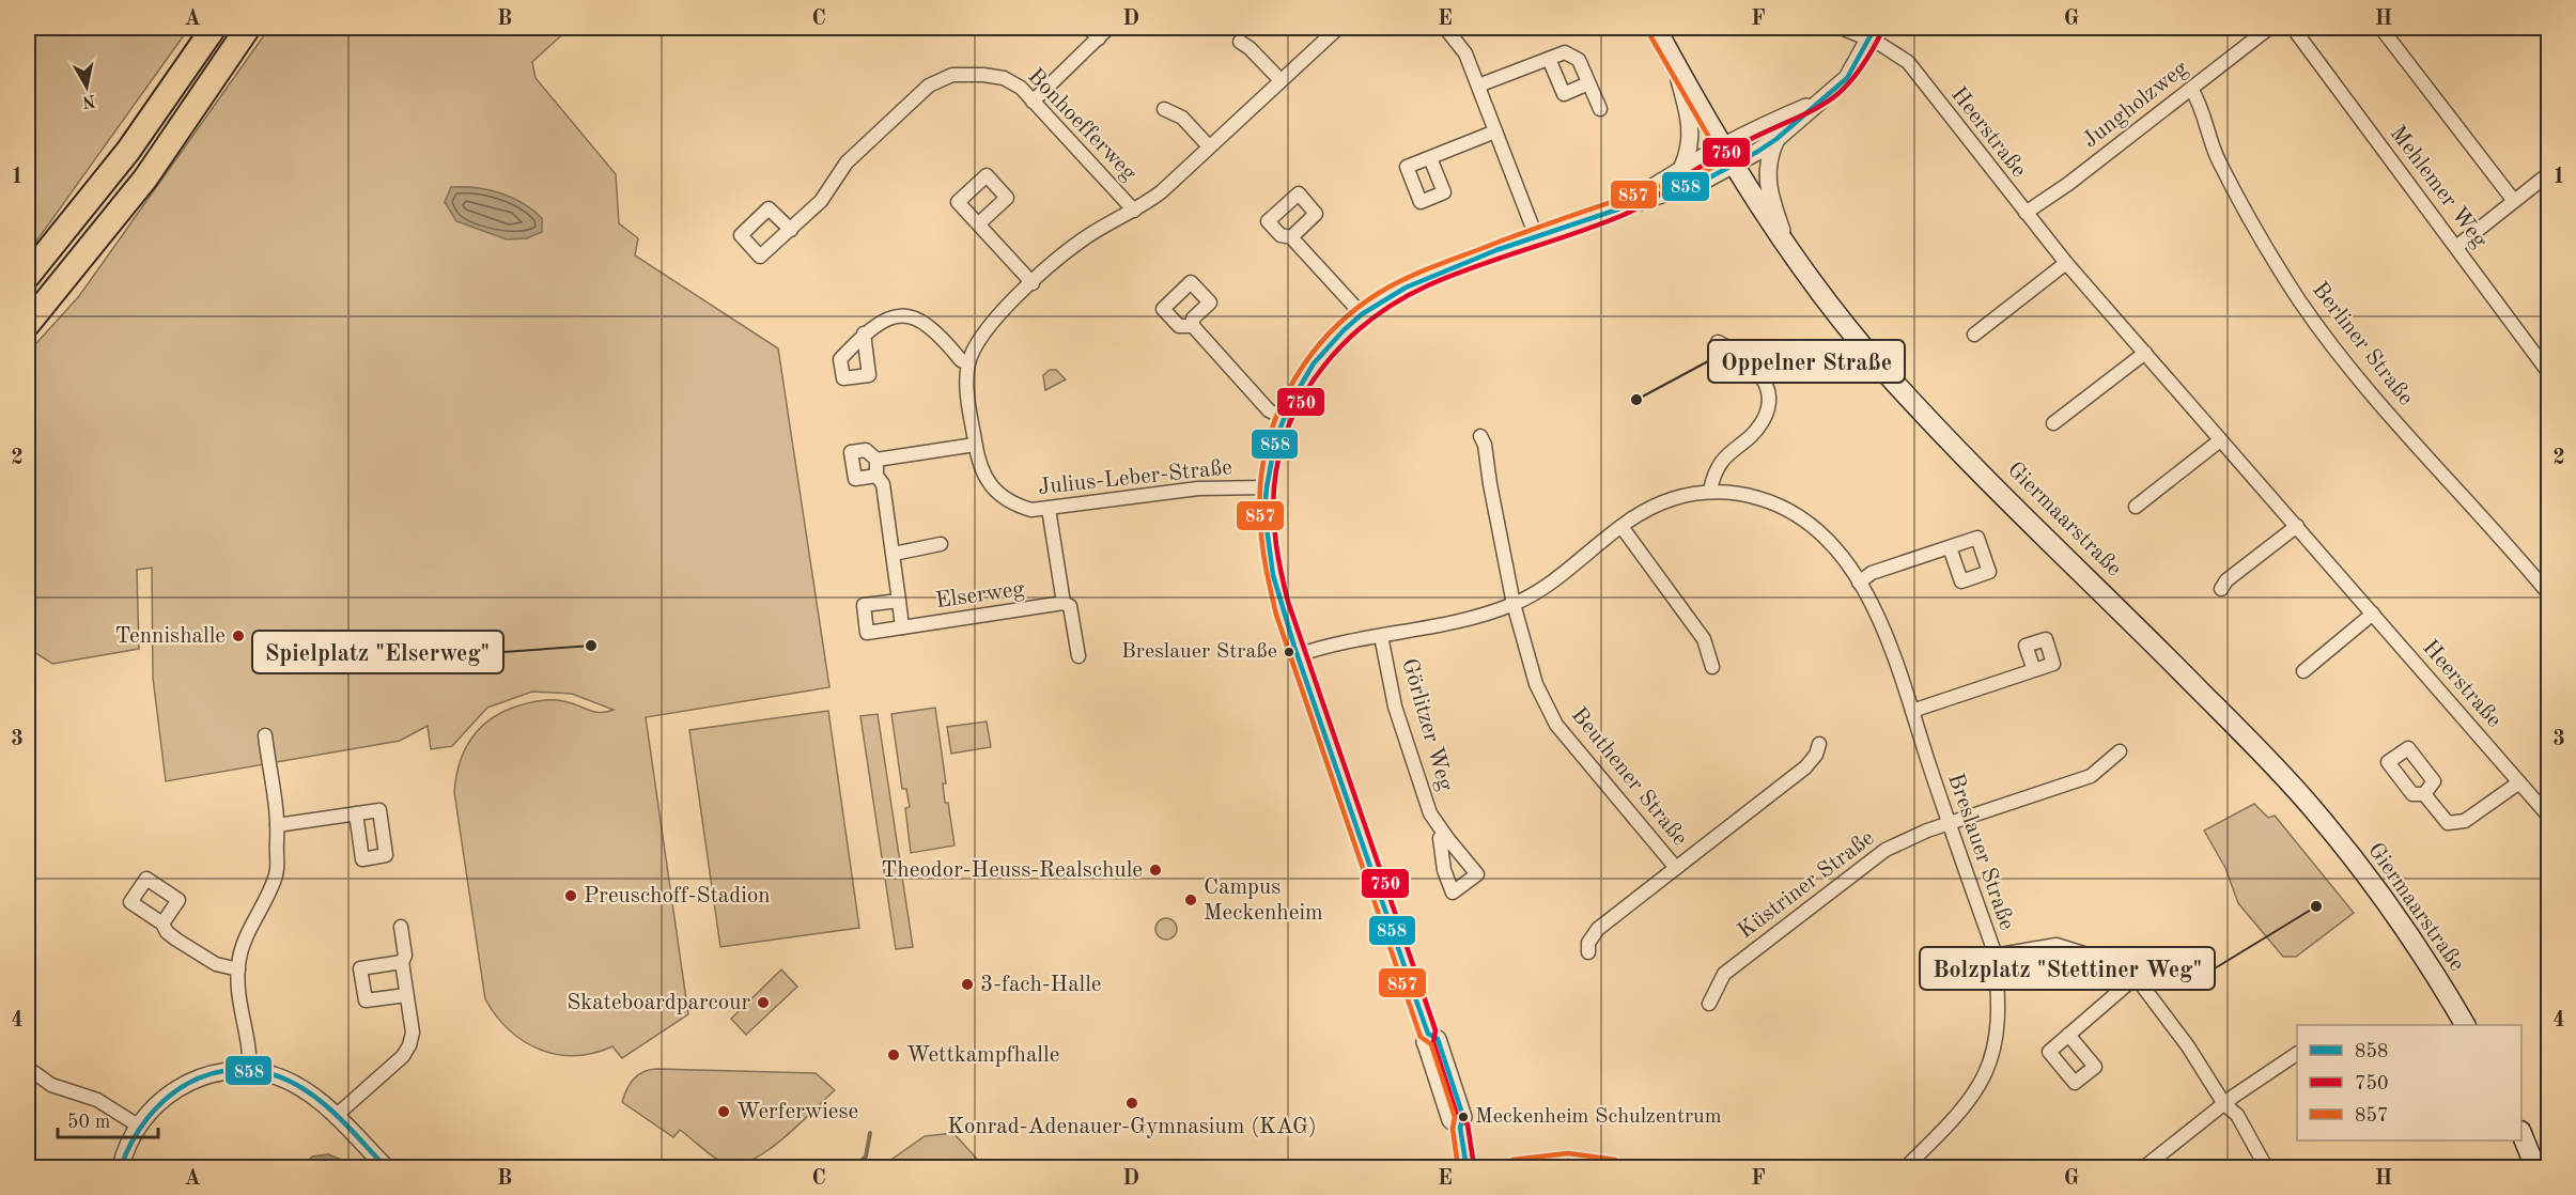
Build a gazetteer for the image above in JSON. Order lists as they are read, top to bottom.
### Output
{
  "streets": {
    "main road": ["Giermaarstraße"],
    "street": [
      "Jungholzweg",
      "Bonhoefferweg",
      "Heerstraße",
      "Mehlemer Weg",
      "Berliner Straße",
      "Julius-Leber-Straße",
      "Elserweg",
      "Görlitzer Weg",
      "Beuthener Straße",
      "Breslauer Straße",
      "Küstriner Straße"
    ]
  },
  "crossings": [
    ["Jungholzweg", "Heerstraße"],
    ["Jungholzweg", "Berliner Straße"],
    ["Bonhoefferweg", "Julius-Leber-Straße"],
    ["Görlitzer Weg", "Breslauer Straße"],
    ["Beuthener Straße", "Breslauer Straße"],
    ["Breslauer Straße", "Küstriner Straße"]
  ],
  "places": [
    "Oppelner Straße",
    "Tennishalle",
    "Spielplatz \"Elserweg\"",
    "Breslauer Straße",
    "Theodor-Heuss-Realschule",
    "Preuschoff-Stadion",
    "Campus Meckenheim",
    "Bolzplatz \"Stettiner Weg\"",
    "3-fach-Halle",
    "Skateboardparcour",
    "Wettkampfhalle",
    "Konrad-Adenauer-Gymnasium (KAG)",
    "Werferwiese",
    "Meckenheim Schulzentrum"
  ],
  "lines": ["transit line 858", "transit line 750", "transit line 857"],
  "legend": ["858", "750", "857"],
  "scale_bar": "50 m",
  "north": "bottom",
  "grid": {
    "columns": [
      "A",
      "B",
      "C",
      "D",
      "E",
      "F",
      "G",
      "H"
    ],
    "rows": [
      "1",
      "2",
      "3",
      "4"
    ]
  }
}
